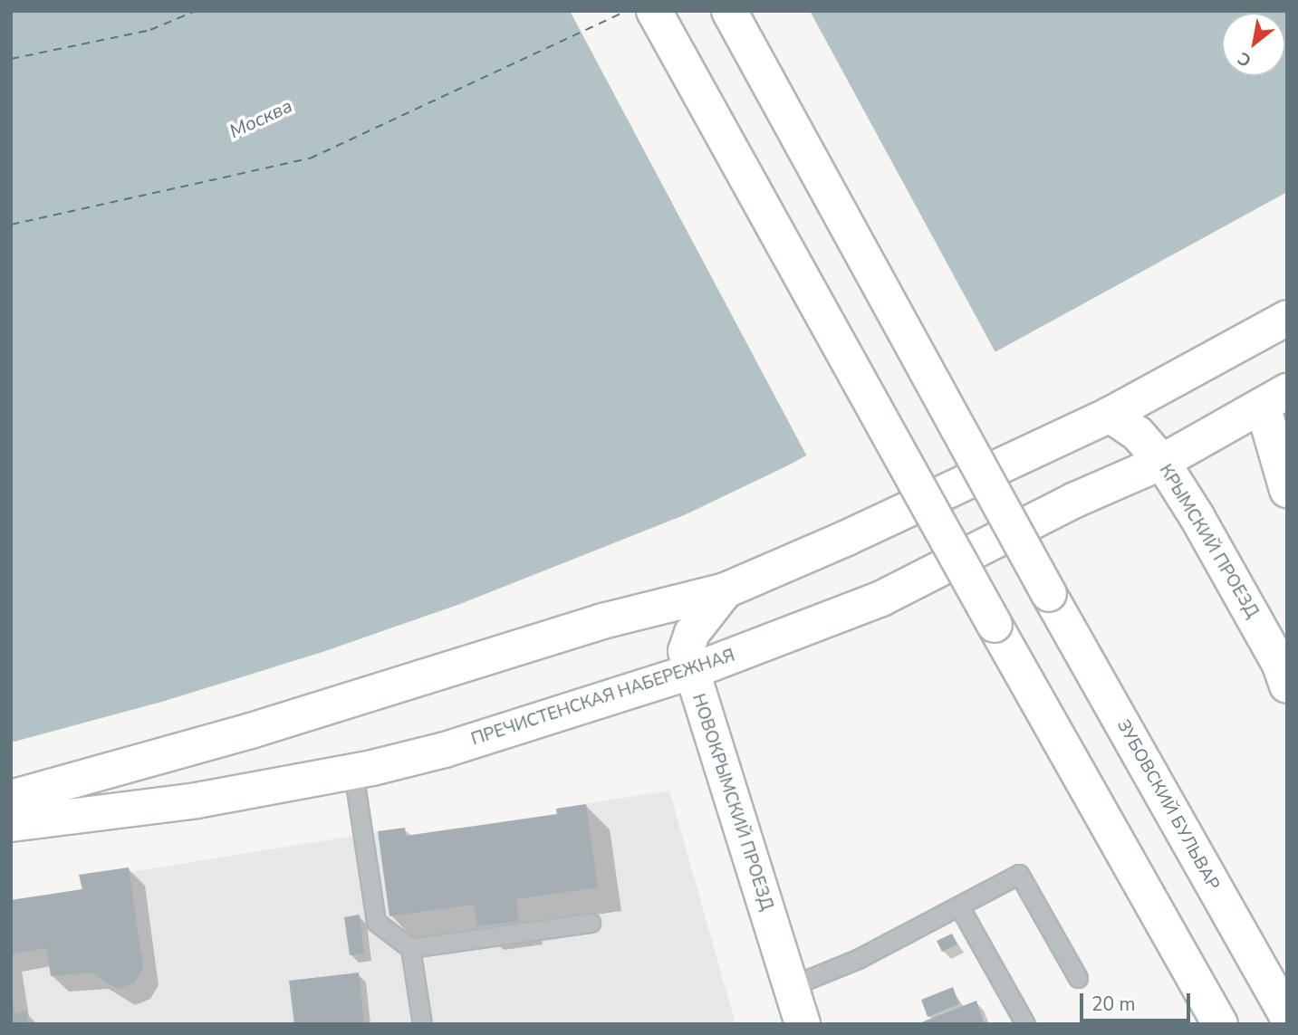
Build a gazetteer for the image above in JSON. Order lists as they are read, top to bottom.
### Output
{
  "streets": {
    "main road": [
      "КРЫМСКИЙ ПРОЕЗД",
      "ПРЕЧИСТЕНСКАЯ НАБЕРЕЖНАЯ",
      "НОВОКРЫМСКИЙ ПРОЕЗД",
      "ЗУБОВСКИЙ БУЛЬВАР"
    ]
  },
  "crossings": [
    ["КРЫМСКИЙ ПРОЕЗД", "ПРЕЧИСТЕНСКАЯ НАБЕРЕЖНАЯ"],
    ["ПРЕЧИСТЕНСКАЯ НАБЕРЕЖНАЯ", "НОВОКРЫМСКИЙ ПРОЕЗД"]
  ],
  "water": ["Москва"],
  "scale_bar": "20 m",
  "north": "bottom left"
}
